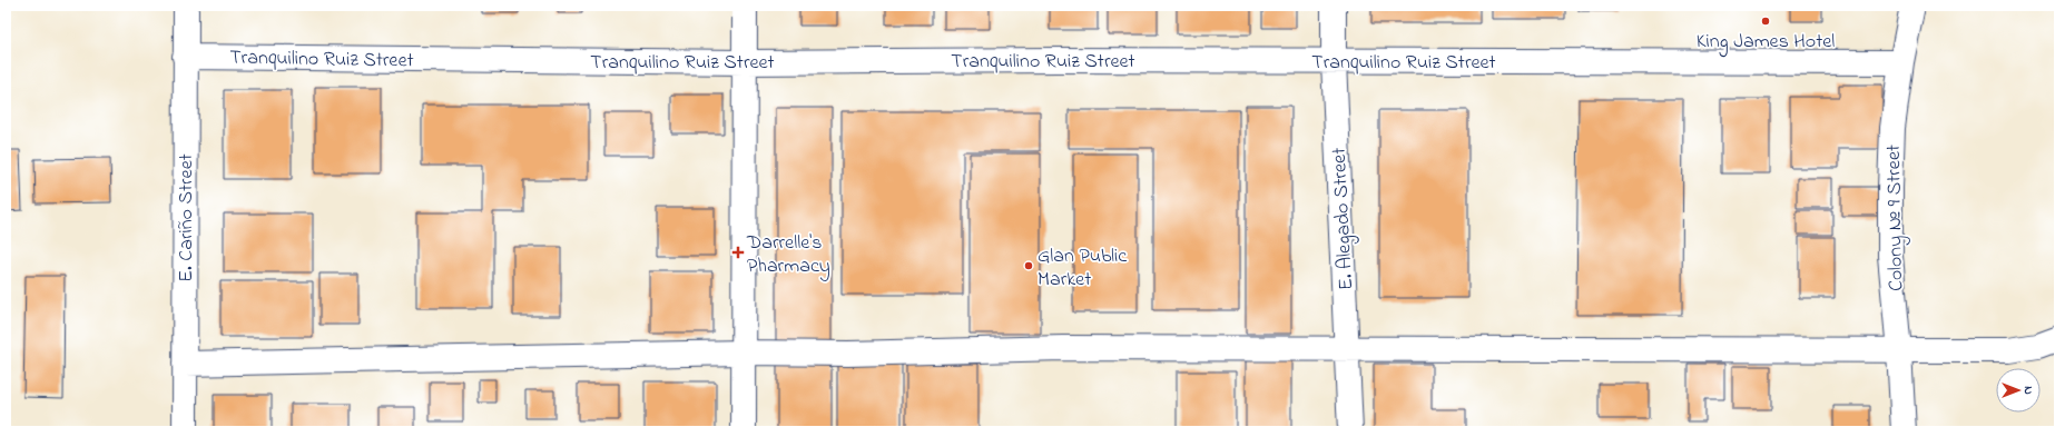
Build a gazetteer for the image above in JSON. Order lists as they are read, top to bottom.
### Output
{
  "streets": {
    "street": [
      "Tranquilino Ruiz Street",
      "E. Cariño Street",
      "Colony № 9 Street",
      "E. Alegado Street"
    ]
  },
  "crossings": [
    ["Tranquilino Ruiz Street", "E. Cariño Street"],
    ["Tranquilino Ruiz Street", "Colony № 9 Street"],
    ["Tranquilino Ruiz Street", "E. Alegado Street"]
  ],
  "places": {
    "other": ["King James Hotel", "Glan Public Market"],
    "health": ["Darrelle's Pharmacy"]
  },
  "north": "right"
}
